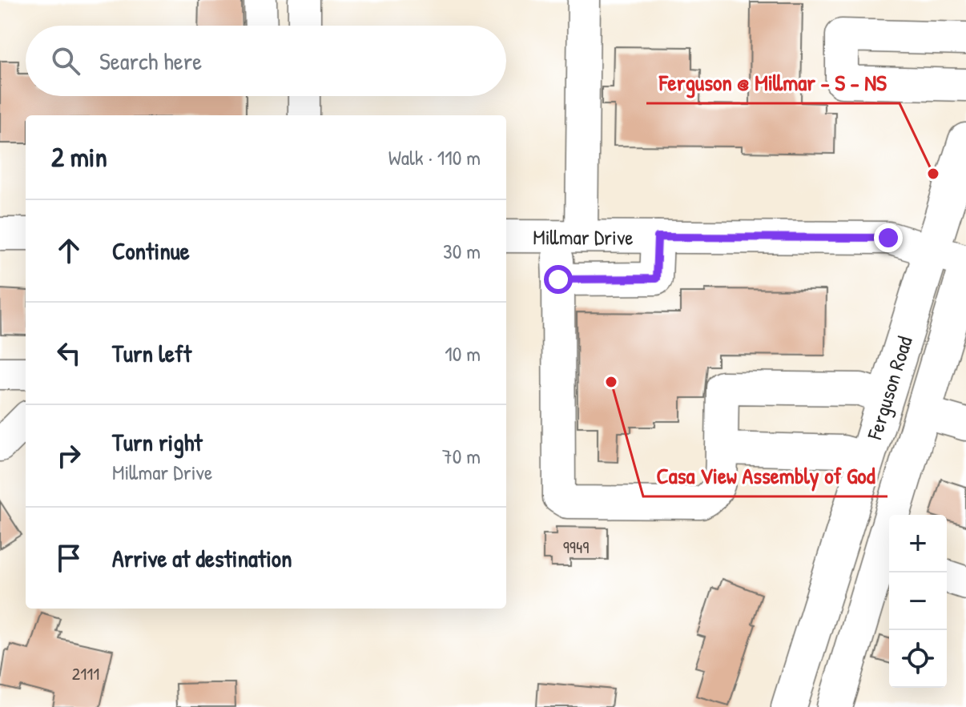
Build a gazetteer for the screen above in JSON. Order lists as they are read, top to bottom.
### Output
{
  "streets": {
    "main road": ["Ferguson Road"],
    "street": ["Millmar Drive"]
  },
  "crossings": [
    ["Millmar Drive", "Ferguson Road"]
  ],
  "places": ["Ferguson @ Millmar - S - NS", "Casa View Assembly of God"],
  "house_numbers": ["9949", "2111"],
  "page": {
    "search": "Search here",
    "heading": ["2 min", "Walk · 110 m"],
    "list": [
      ["Continue", "30 m"],
      ["Turn left", "10 m"],
      ["Turn right", "Millmar Drive", "70 m"],
      "Arrive at destination"
    ],
    "map_buttons": ["+", "−"]
  }
}
